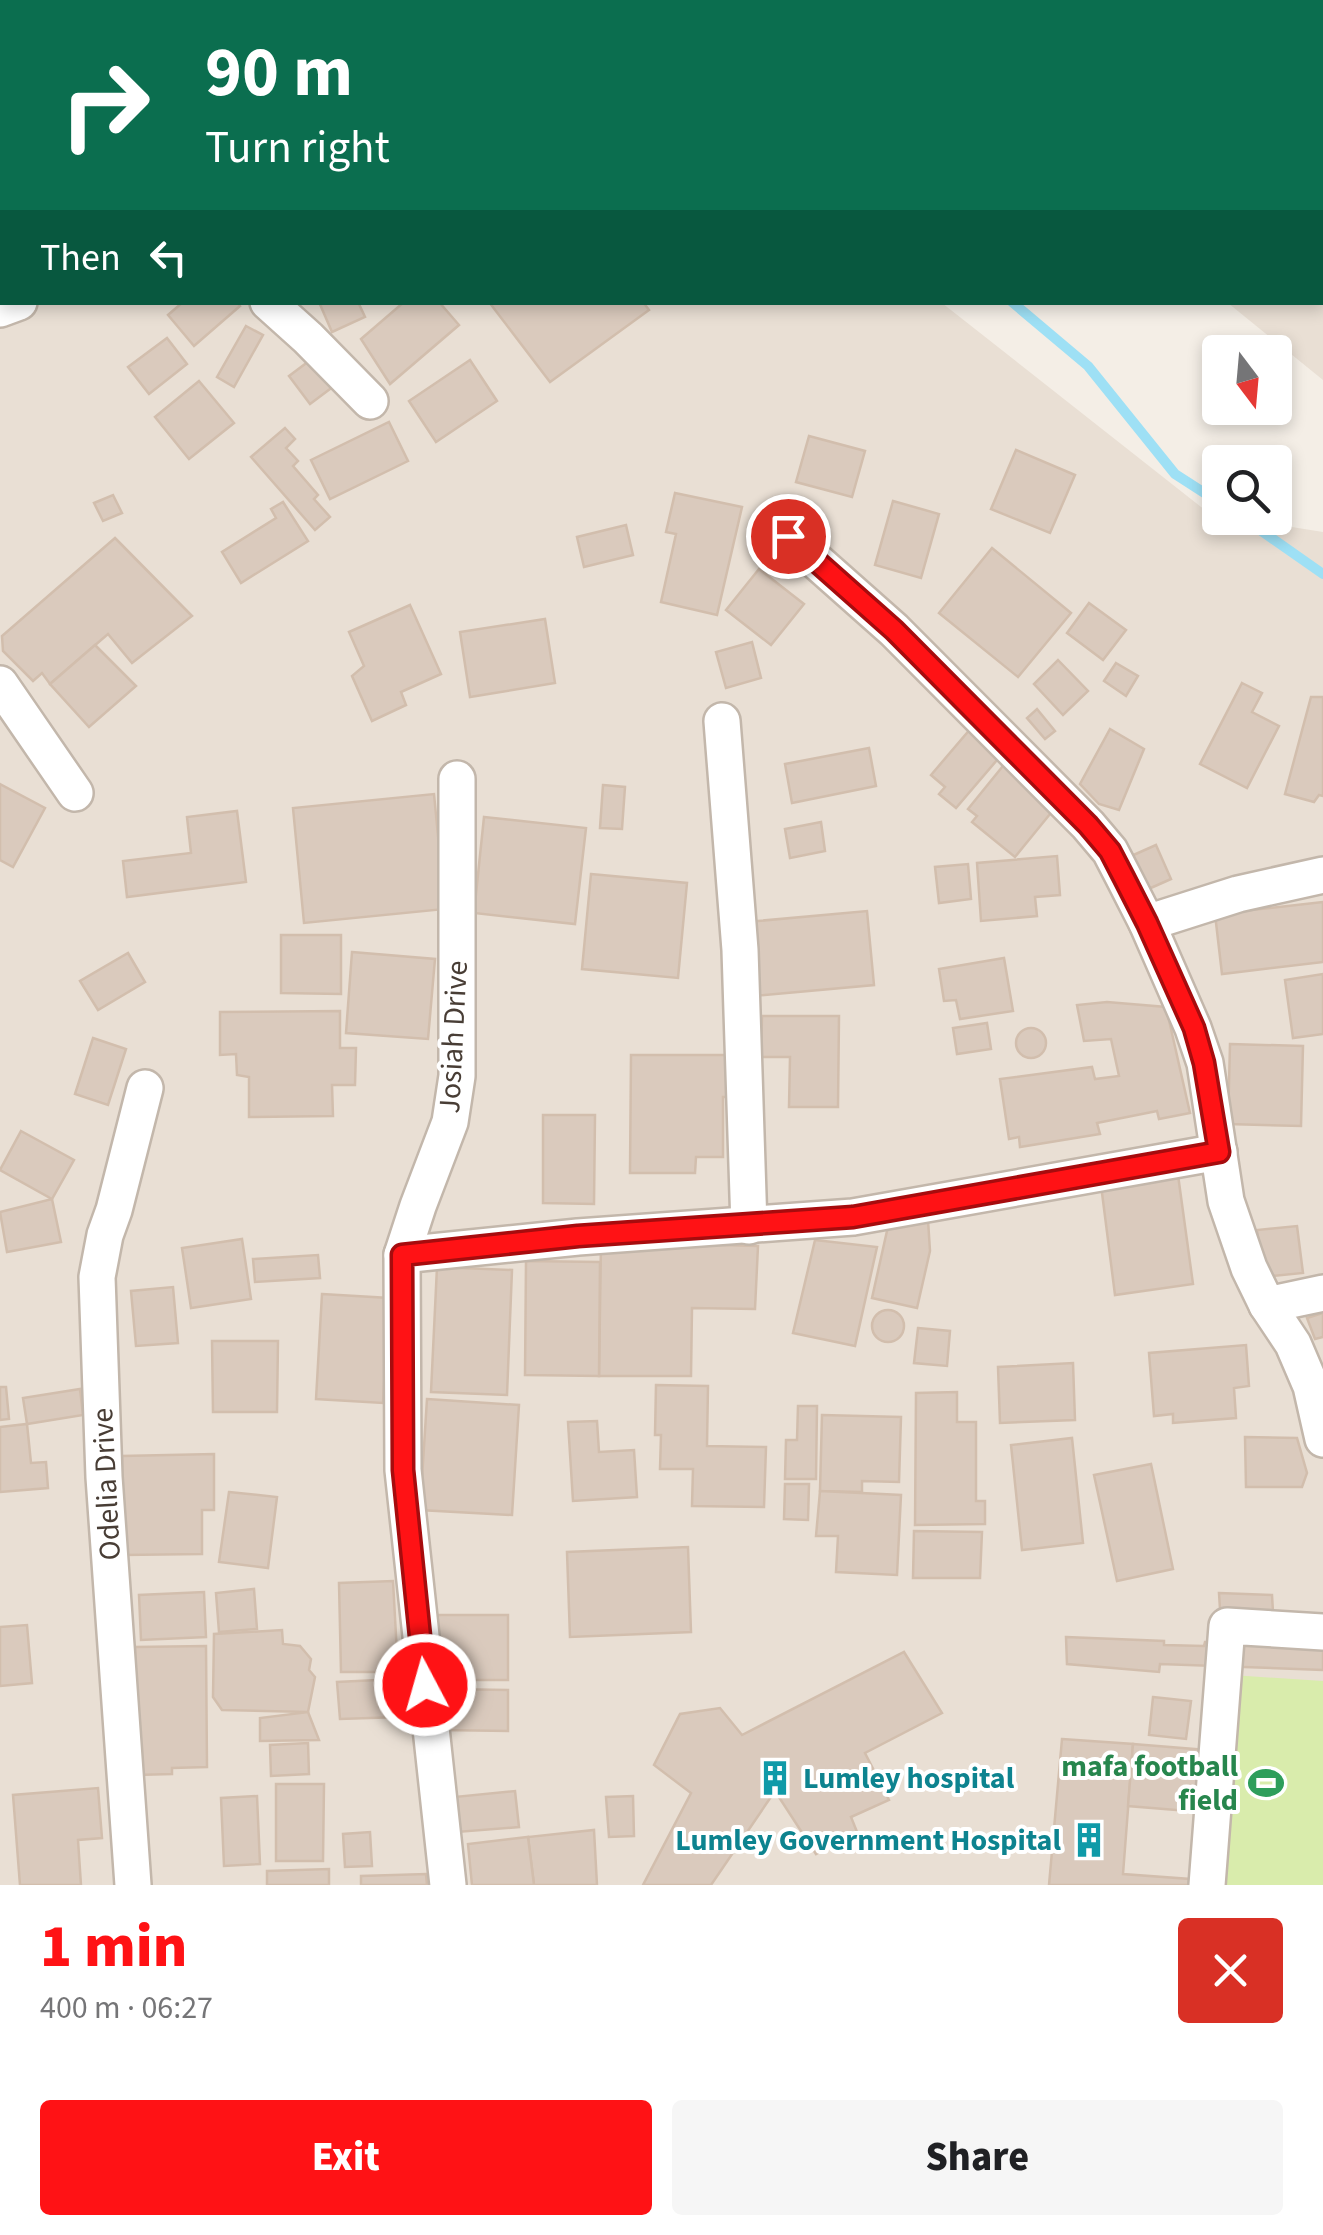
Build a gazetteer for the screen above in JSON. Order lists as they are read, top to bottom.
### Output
{
  "streets": {
    "street": ["Josiah Drive", "Odelia Drive"]
  },
  "places": {
    "building": ["Lumley hospital", "Lumley Government Hospital"],
    "sports": ["mafa football field"]
  },
  "north": "bottom",
  "page": {
    "turn": ["90 m", "Turn right"],
    "then": "Then",
    "heading": ["1 min", "400 m · 06:27"],
    "buttons": ["Exit", "Share"]
  }
}
